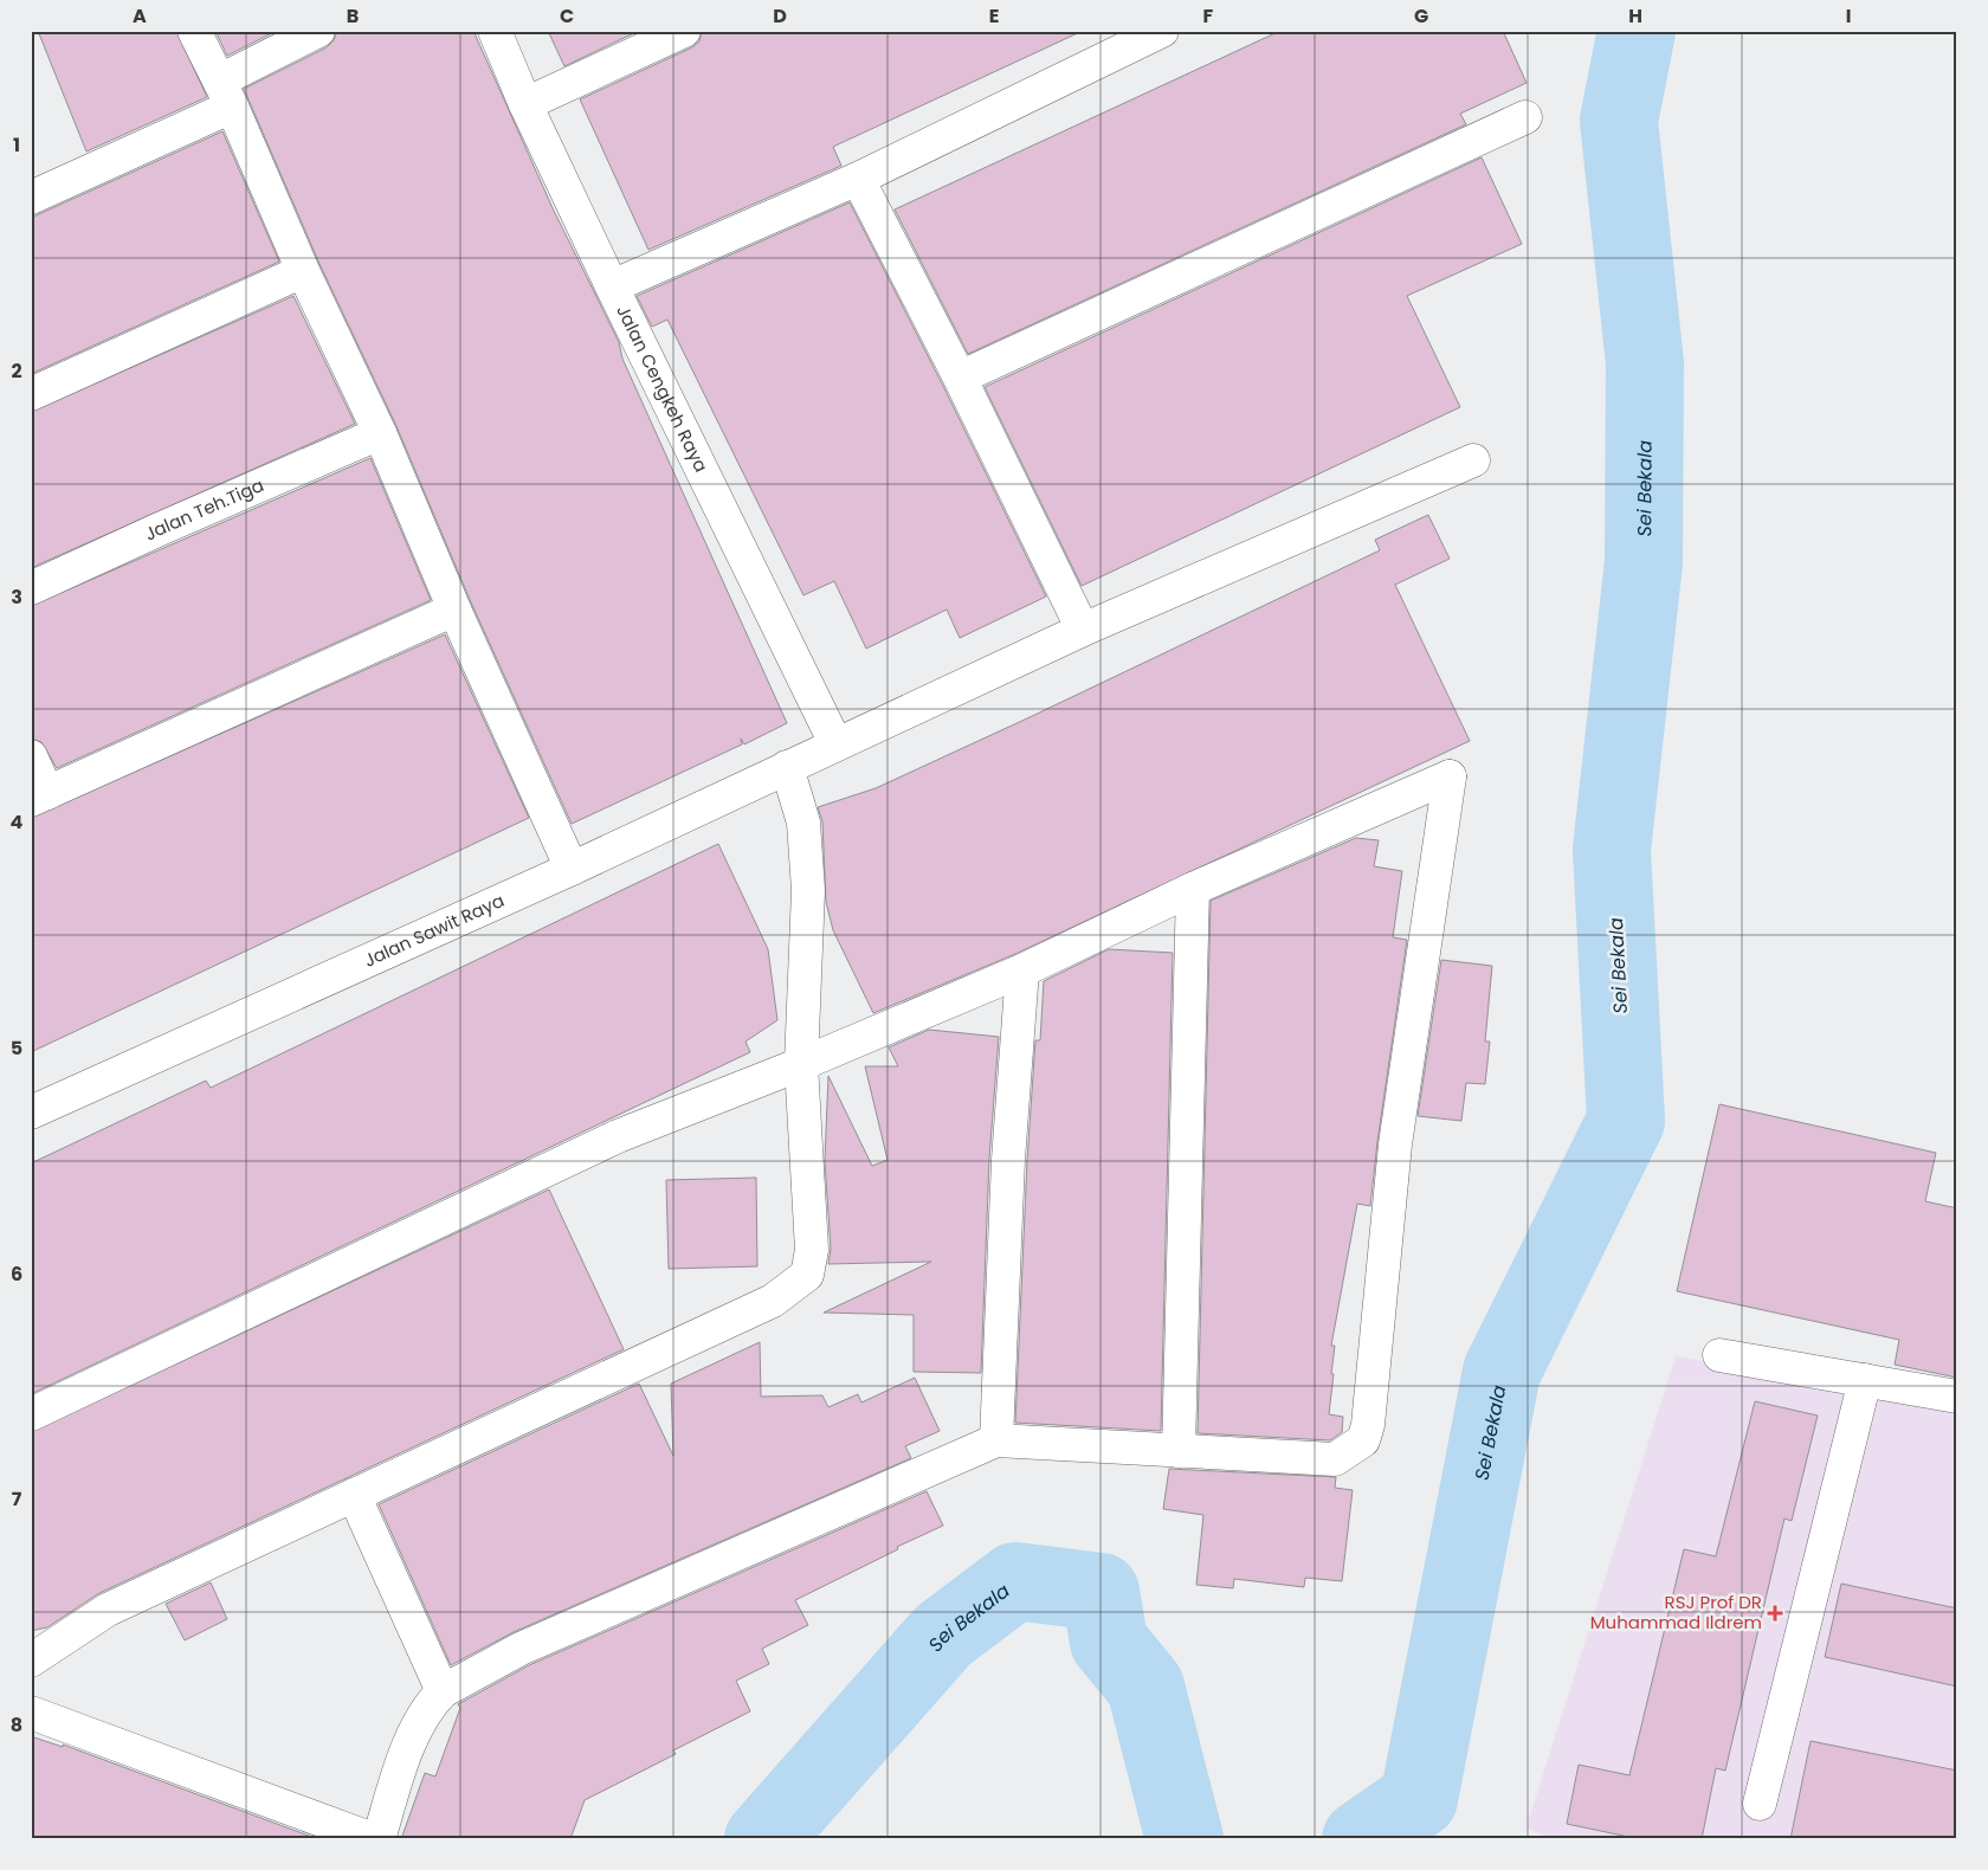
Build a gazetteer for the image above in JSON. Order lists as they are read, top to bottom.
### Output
{
  "streets": {
    "street": ["Jalan Cengkeh Raya", "Jalan Teh.Tiga", "Jalan Sawit Raya"]
  },
  "crossings": [
    ["Jalan Cengkeh Raya", "Jalan Sawit Raya"]
  ],
  "water": ["Sei Bekala"],
  "places": {
    "health": ["RSJ Prof DR Muhammad Ildrem"]
  },
  "grid": {
    "columns": [
      "A",
      "B",
      "C",
      "D",
      "E",
      "F",
      "G",
      "H",
      "I"
    ],
    "rows": [
      "1",
      "2",
      "3",
      "4",
      "5",
      "6",
      "7",
      "8"
    ]
  }
}
